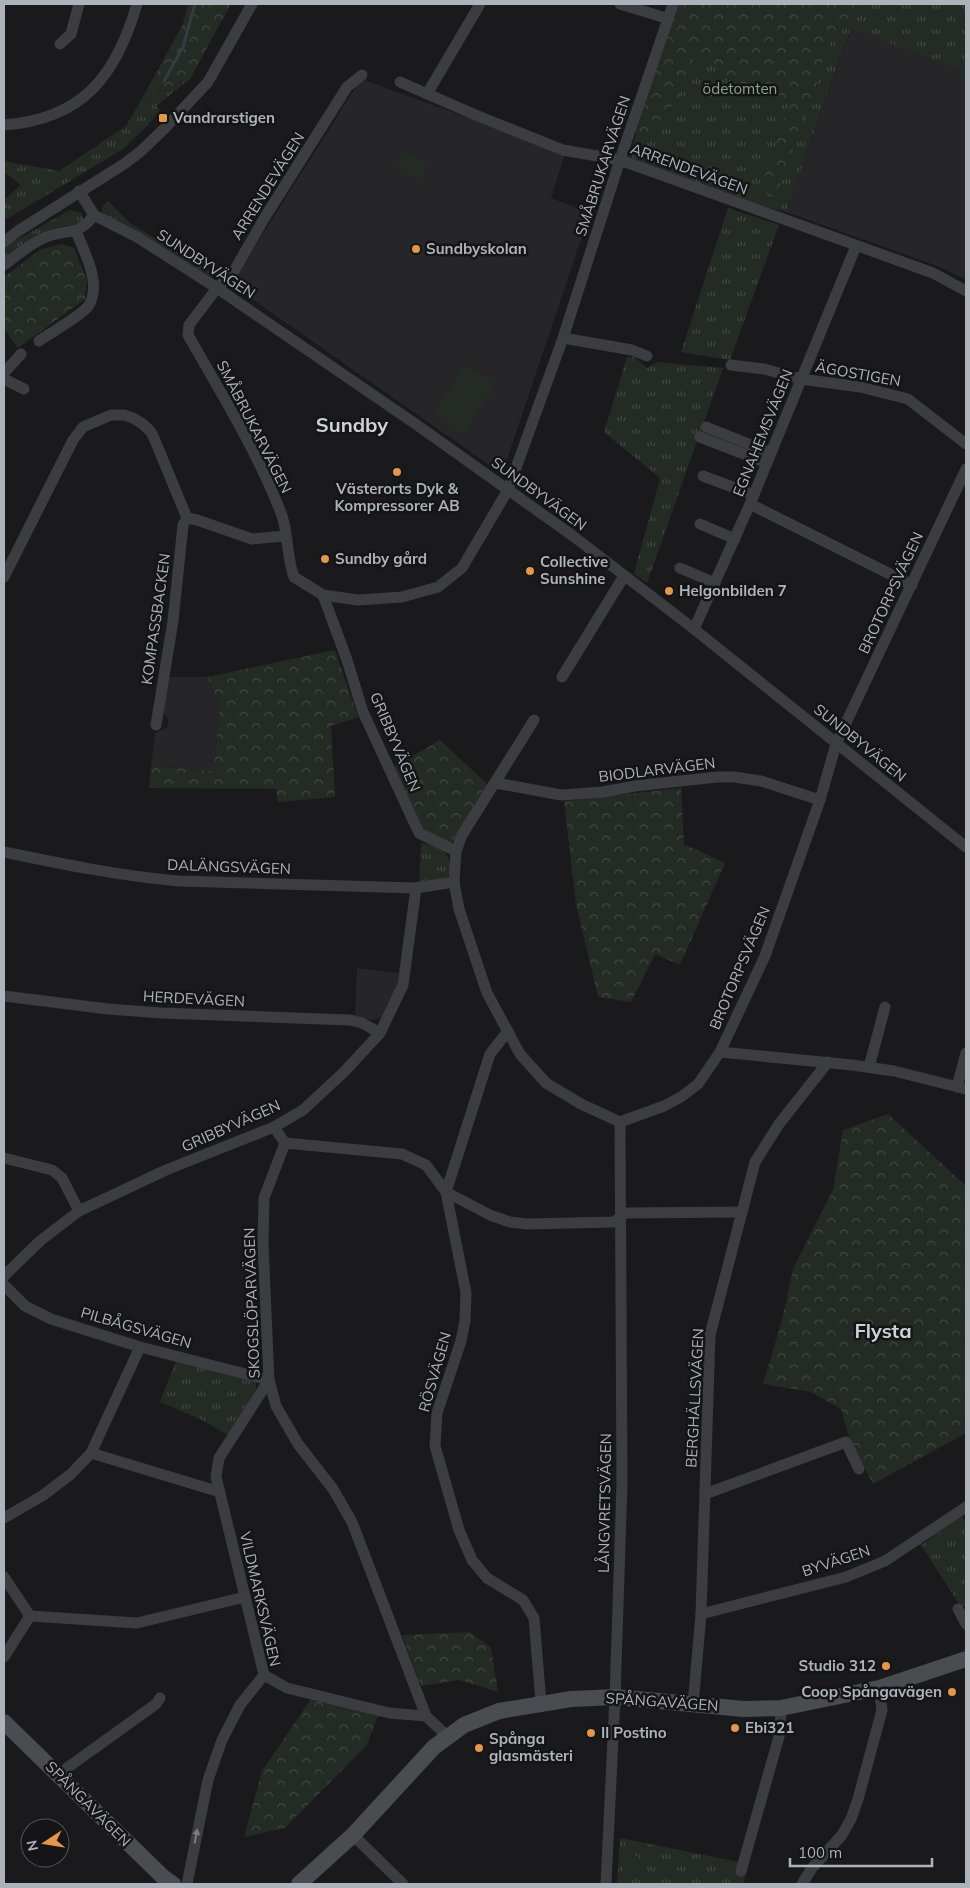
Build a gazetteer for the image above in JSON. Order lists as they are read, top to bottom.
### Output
{
  "streets": {
    "street": [
      "SMÅBRUKARVÄGEN",
      "ARRENDEVÄGEN",
      "SUNDBYVÄGEN",
      "ÄGOSTIGEN",
      "EGNAHEMSVÄGEN",
      "BROTORPSVÄGEN",
      "KOMPASSBACKEN",
      "GRIBBYVÄGEN",
      "BIODLARVÄGEN",
      "DALÄNGSVÄGEN",
      "HERDEVÄGEN",
      "SKOGSLÖPARVÄGEN",
      "PILBÅGSVÄGEN",
      "RÖSVÄGEN",
      "BERGHÄLLSVÄGEN",
      "LÅNGVRETSVÄGEN",
      "BYVÄGEN",
      "VILDMARKSVÄGEN",
      "SPÅNGAVÄGEN"
    ]
  },
  "crossings": [
    ["SMÅBRUKARVÄGEN", "ARRENDEVÄGEN"],
    ["SMÅBRUKARVÄGEN", "SUNDBYVÄGEN"],
    ["SMÅBRUKARVÄGEN", "GRIBBYVÄGEN"],
    ["ARRENDEVÄGEN", "SUNDBYVÄGEN"],
    ["ARRENDEVÄGEN", "EGNAHEMSVÄGEN"],
    ["SUNDBYVÄGEN", "EGNAHEMSVÄGEN"],
    ["SUNDBYVÄGEN", "BROTORPSVÄGEN"],
    ["ÄGOSTIGEN", "EGNAHEMSVÄGEN"],
    ["BROTORPSVÄGEN", "BIODLARVÄGEN"],
    ["BROTORPSVÄGEN", "LÅNGVRETSVÄGEN"],
    ["GRIBBYVÄGEN", "DALÄNGSVÄGEN"],
    ["GRIBBYVÄGEN", "HERDEVÄGEN"],
    ["SKOGSLÖPARVÄGEN", "PILBÅGSVÄGEN"],
    ["SKOGSLÖPARVÄGEN", "VILDMARKSVÄGEN"],
    ["SKOGSLÖPARVÄGEN", "SPÅNGAVÄGEN"],
    ["PILBÅGSVÄGEN", "VILDMARKSVÄGEN"],
    ["RÖSVÄGEN", "SPÅNGAVÄGEN"],
    ["BERGHÄLLSVÄGEN", "BYVÄGEN"],
    ["BERGHÄLLSVÄGEN", "SPÅNGAVÄGEN"],
    ["LÅNGVRETSVÄGEN", "SPÅNGAVÄGEN"]
  ],
  "one_way": ["VILDMARKSVÄGEN"],
  "districts": ["Sundby", "Flysta"],
  "parks": ["ödetomten"],
  "places": {
    "transit": ["Vandrarstigen"],
    "other": [
      "Sundbyskolan",
      "Västerorts Dyk & Kompressorer AB",
      "Sundby gård",
      "Collective Sunshine",
      "Helgonbilden 7",
      "Studio 312",
      "Coop Spångavägen",
      "Ebi321",
      "Il Postino",
      "Spånga glasmästeri"
    ]
  },
  "scale_bar": "100 m",
  "north": "left"
}
